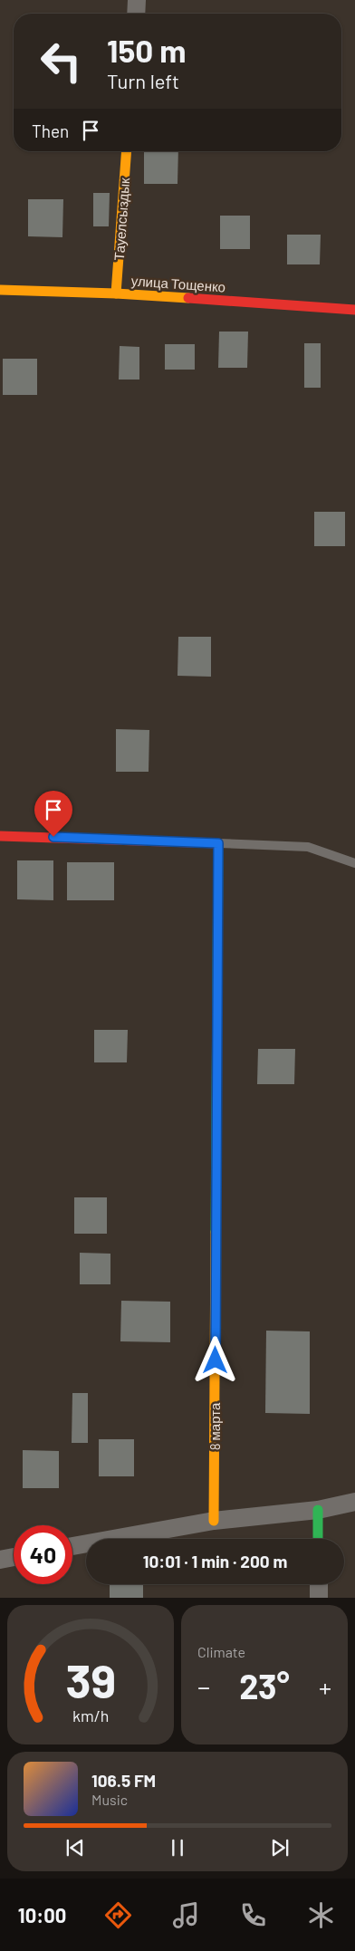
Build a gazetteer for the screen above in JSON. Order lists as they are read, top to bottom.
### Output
{
  "streets": {
    "street": ["Тауелсыздык", "улица Тощенко", "8 марта"]
  },
  "crossings": [
    ["Тауелсыздык", "улица Тощенко"]
  ],
  "page": {
    "turn": ["150 m", "Turn left"],
    "then": "Then",
    "limit": "40",
    "trip": "10:01 · 1 min · 200 m",
    "tile": "Climate",
    "heat": ["−", "23°", "+"],
    "song": ["106.5 FM", "Music"],
    "tabs": "10:00",
    "gauge": ["39", "km/h"]
  }
}
